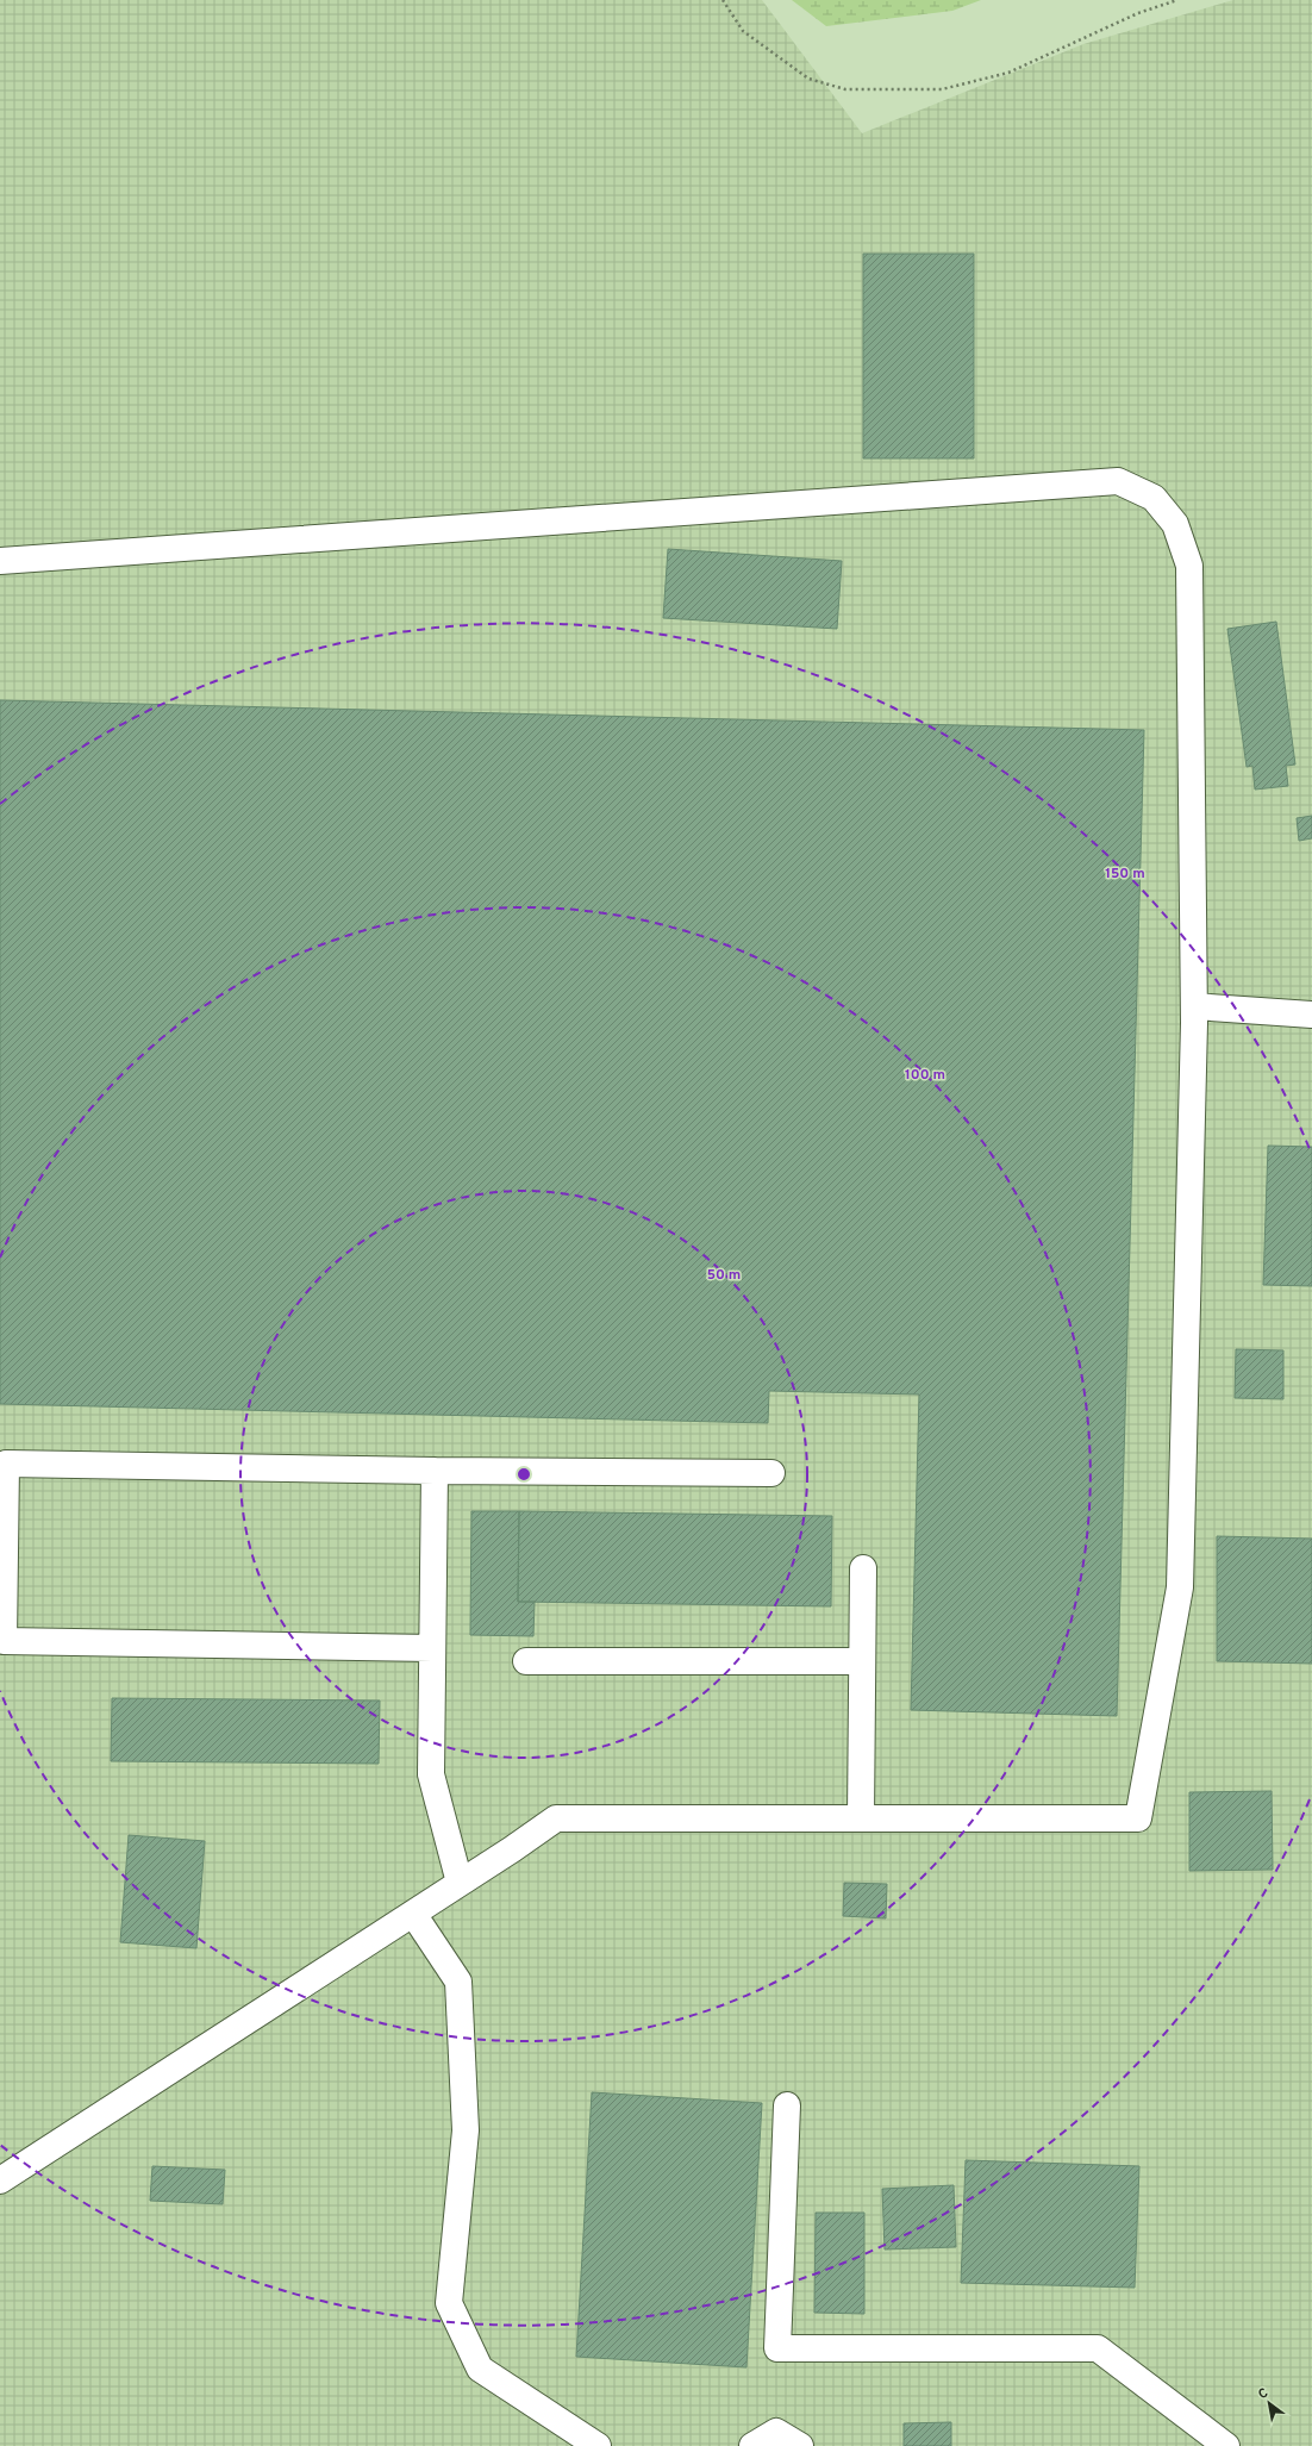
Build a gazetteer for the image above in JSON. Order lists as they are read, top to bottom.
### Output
{
  "north": "top left",
  "rings": ["150 m", "100 m", "50 m"]
}
